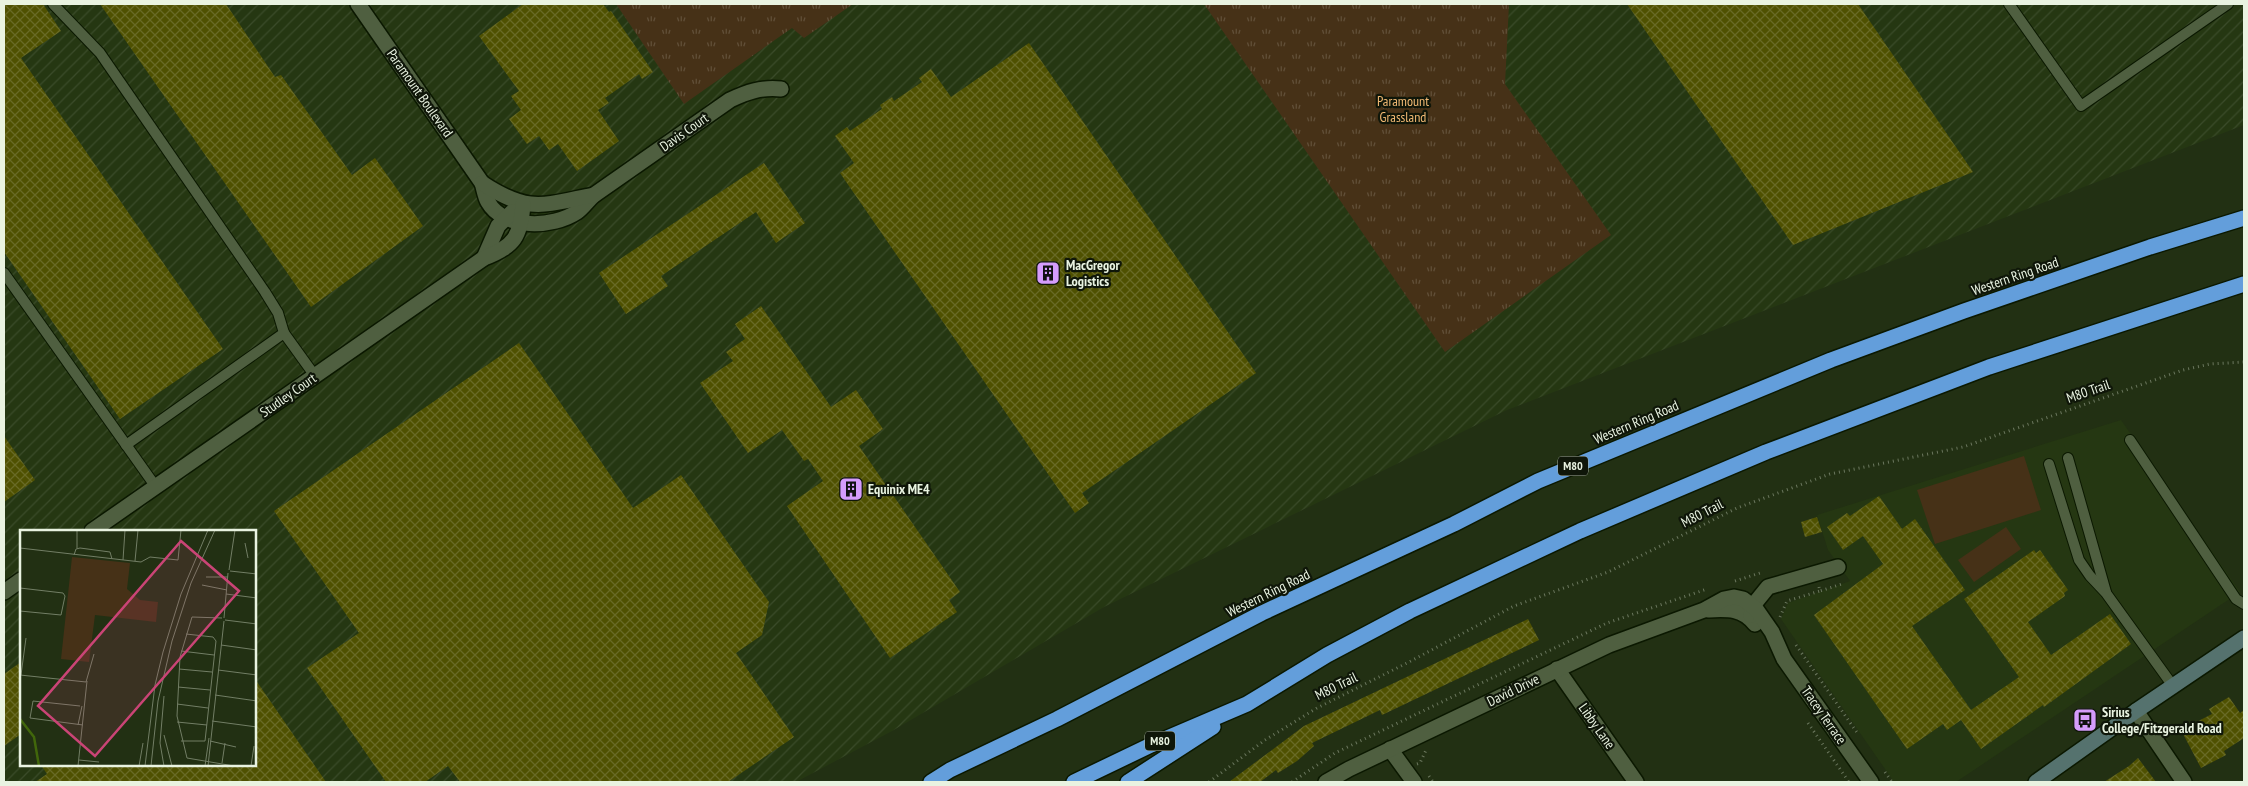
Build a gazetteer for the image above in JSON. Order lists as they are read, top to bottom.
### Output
{
  "streets": {
    "highway": ["Western Ring Road", "M80"],
    "street": [
      "Paramount Boulevard",
      "Davis Court",
      "Studley Court",
      "David Drive",
      "Tracey Terrace",
      "Libby Lane"
    ],
    "path": ["M80 Trail"]
  },
  "crossings": [
    ["Paramount Boulevard", "Davis Court"],
    ["Paramount Boulevard", "Studley Court"],
    ["Davis Court", "Studley Court"],
    ["David Drive", "Tracey Terrace"],
    ["David Drive", "Libby Lane"]
  ],
  "parks": ["Paramount Grassland"],
  "places": {
    "building": ["MacGregor Logistics", "Equinix ME4"],
    "bus stop": ["Sirius College/Fitzgerald Road"]
  }
}
